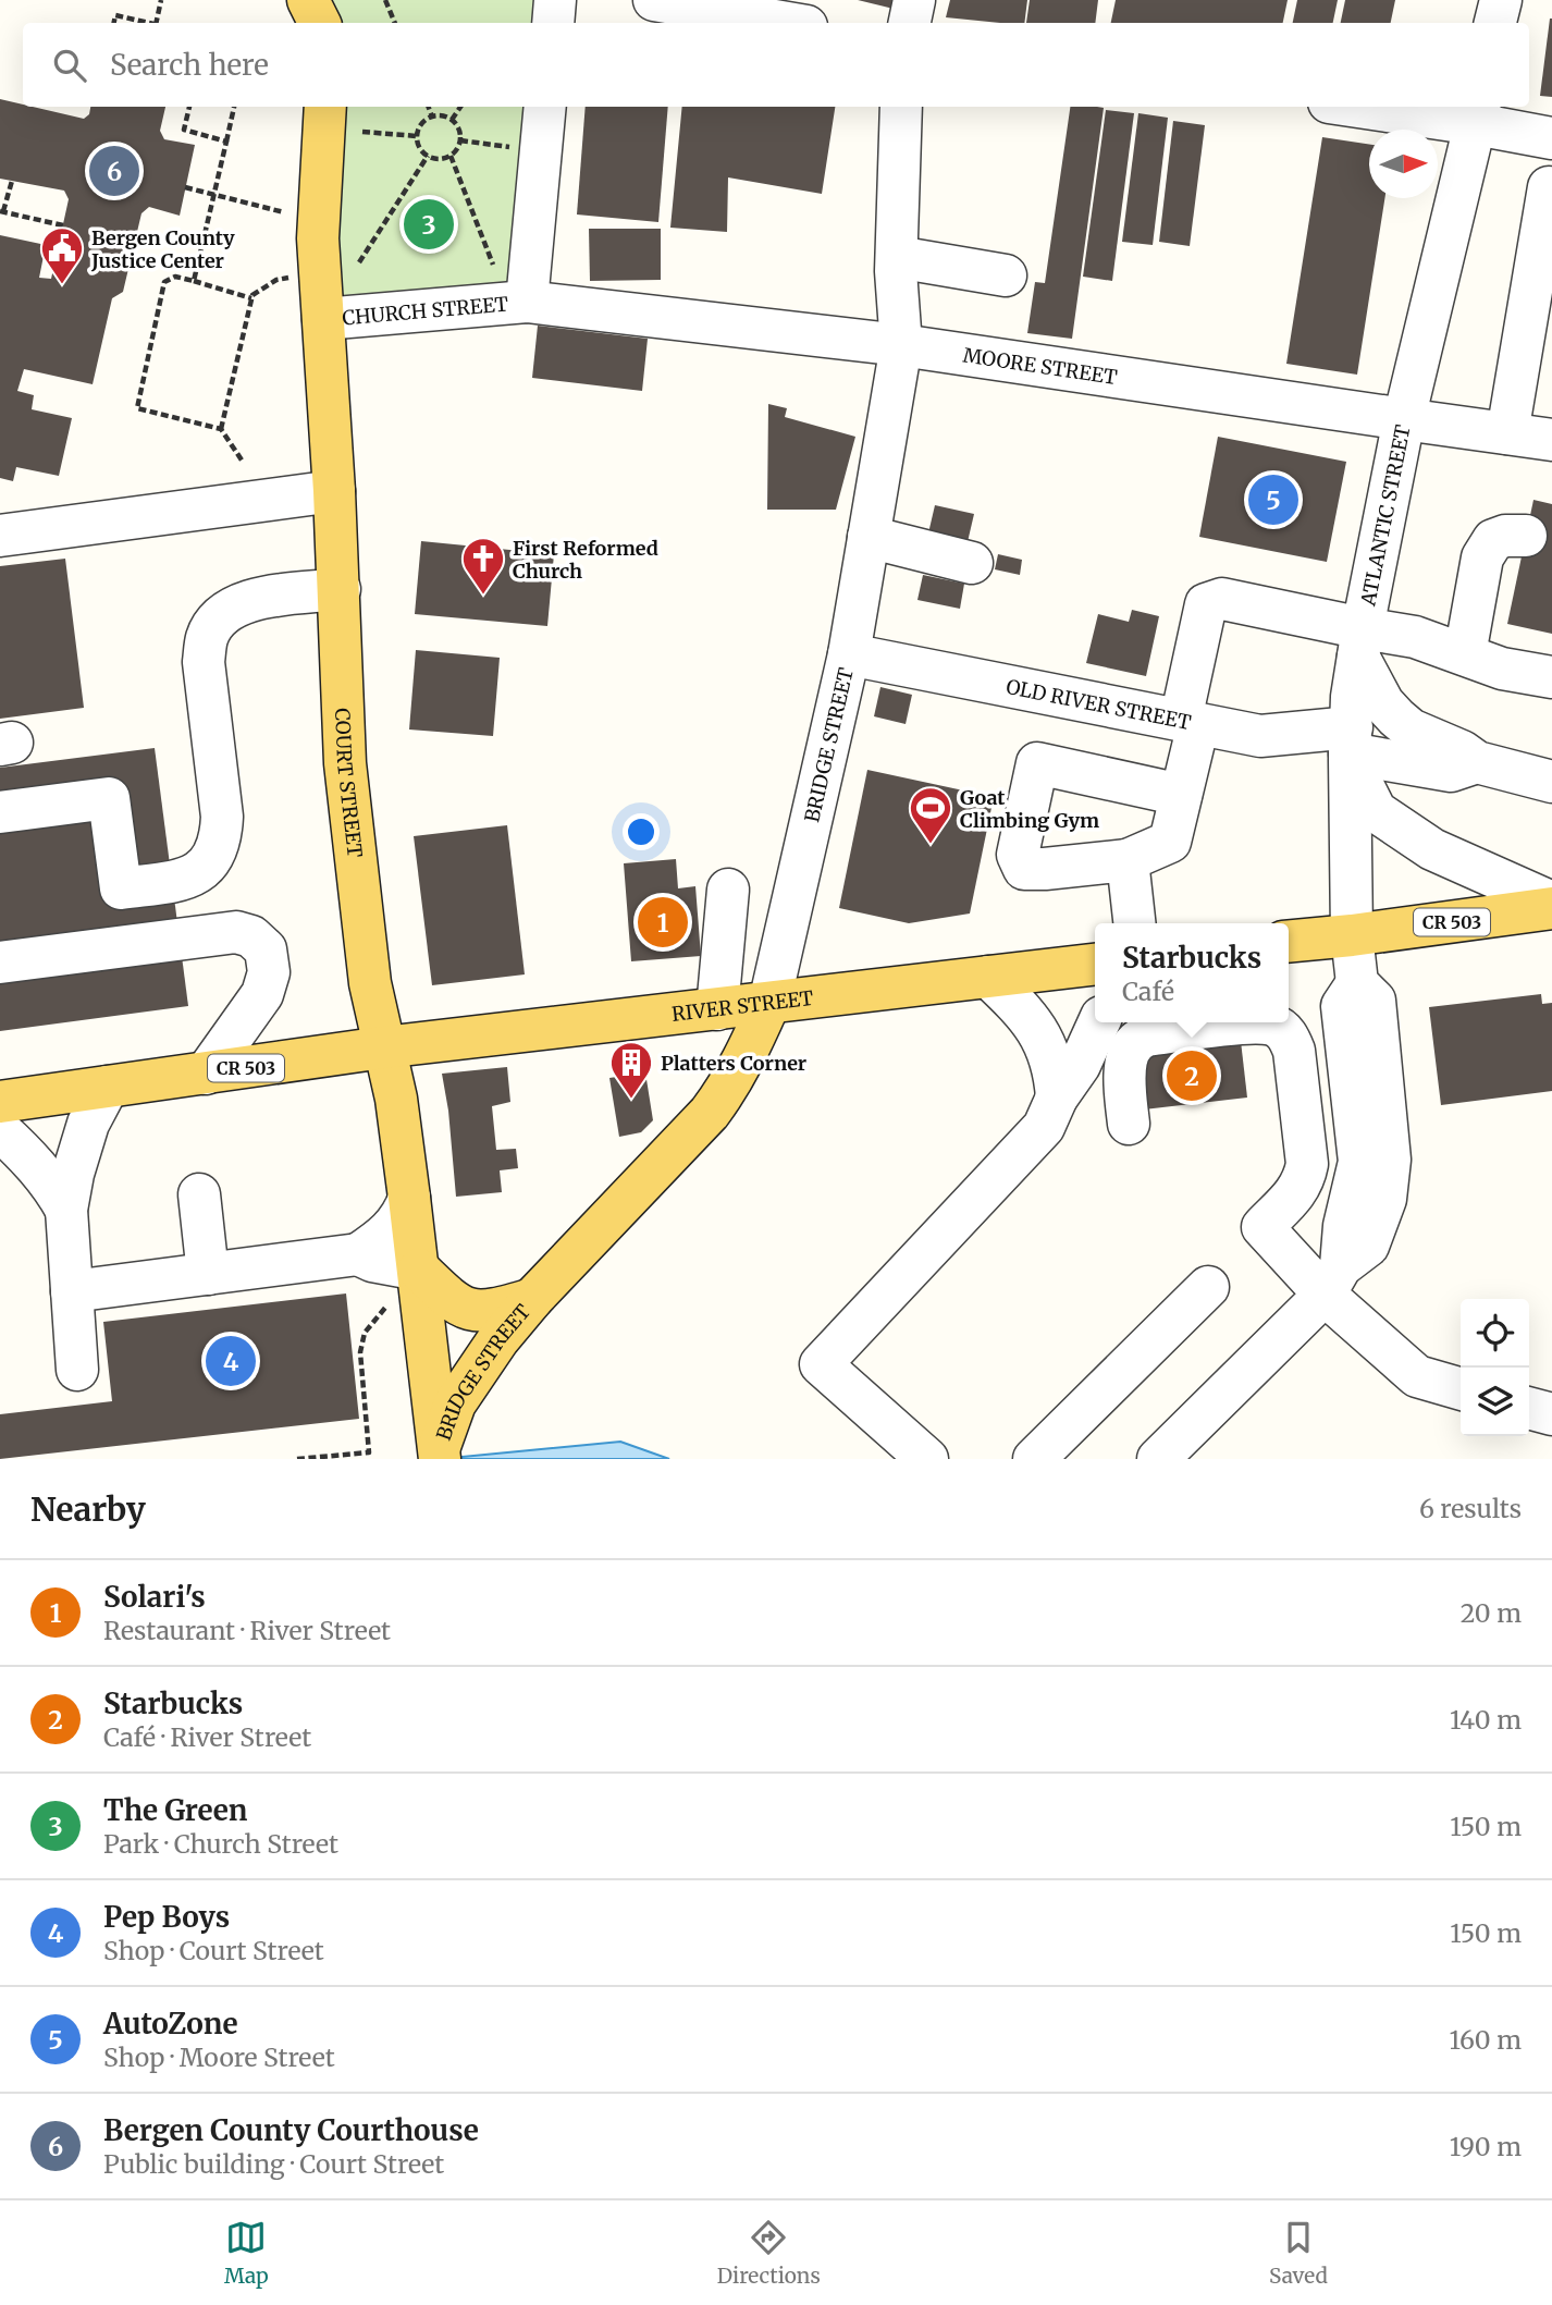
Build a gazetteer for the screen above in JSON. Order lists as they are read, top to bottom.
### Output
{
  "streets": {
    "main road": [
      "BRIDGE STREET",
      "COURT STREET",
      "CR 503",
      "RIVER STREET"
    ],
    "street": [
      "CHURCH STREET",
      "MOORE STREET",
      "ATLANTIC STREET",
      "OLD RIVER STREET"
    ]
  },
  "crossings": [
    ["CHURCH STREET", "MOORE STREET"],
    ["CHURCH STREET", "COURT STREET"],
    ["MOORE STREET", "ATLANTIC STREET"],
    ["MOORE STREET", "BRIDGE STREET"],
    ["ATLANTIC STREET", "OLD RIVER STREET"],
    ["ATLANTIC STREET", "CR 503"],
    ["OLD RIVER STREET", "BRIDGE STREET"],
    ["BRIDGE STREET", "COURT STREET"],
    ["BRIDGE STREET", "RIVER STREET"],
    ["COURT STREET", "CR 503"],
    ["COURT STREET", "RIVER STREET"],
    ["CR 503", "RIVER STREET"]
  ],
  "places": {
    "public building": ["Bergen County Justice Center"],
    "church": ["First Reformed Church"],
    "sports": ["Goat Climbing Gym"],
    "building": ["Platters Corner"]
  },
  "north": "right",
  "page": {
    "search": "Search here",
    "pins": [
      "6",
      "3",
      "5",
      "1",
      "2",
      "4"
    ],
    "popup": ["Starbucks", "Café"],
    "heading": ["Nearby", "6 results"],
    "list": [
      {
        "mark": "1",
        "name": "Solari's",
        "note": "Restaurant · River Street",
        "value": "20 m"
      },
      {
        "mark": "2",
        "name": "Starbucks",
        "note": "Café · River Street",
        "value": "140 m"
      },
      {
        "mark": "3",
        "name": "The Green",
        "note": "Park · Church Street",
        "value": "150 m"
      },
      {
        "mark": "4",
        "name": "Pep Boys",
        "note": "Shop · Court Street",
        "value": "150 m"
      },
      {
        "mark": "5",
        "name": "AutoZone",
        "note": "Shop · Moore Street",
        "value": "160 m"
      },
      {
        "mark": "6",
        "name": "Bergen County Courthouse",
        "note": "Public building · Court Street",
        "value": "190 m"
      }
    ],
    "nav": ["Map", "Directions", "Saved"]
  }
}
